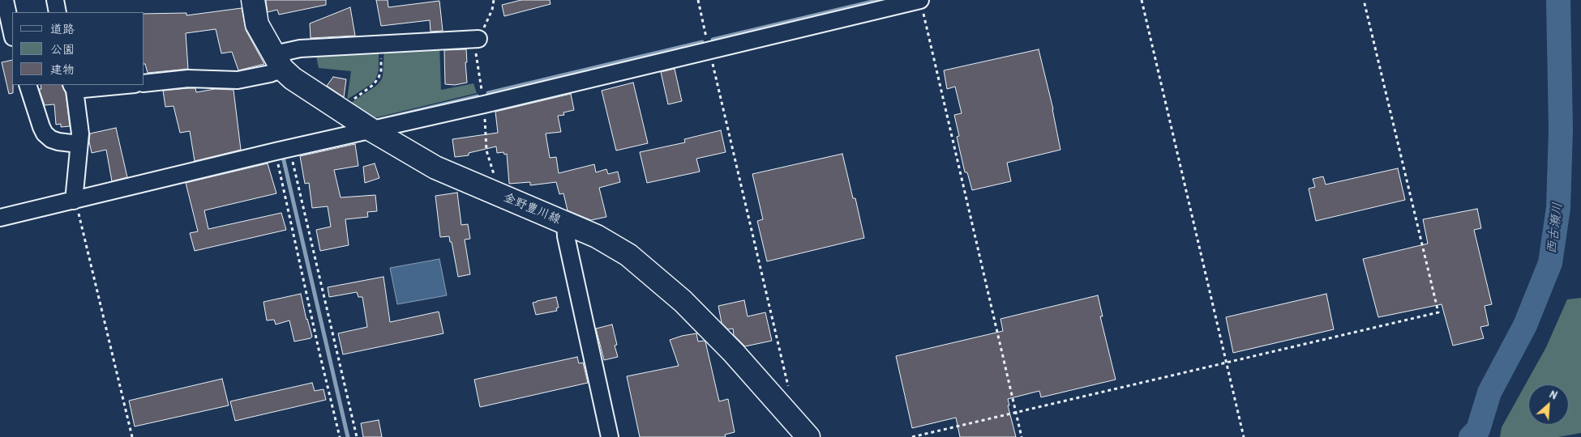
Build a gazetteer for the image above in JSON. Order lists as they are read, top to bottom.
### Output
{
  "streets": {
    "main road": ["金野豊川線"]
  },
  "water": ["西古瀬川"],
  "legend": ["道路", "公園", "建物"],
  "north": "top right"
}
